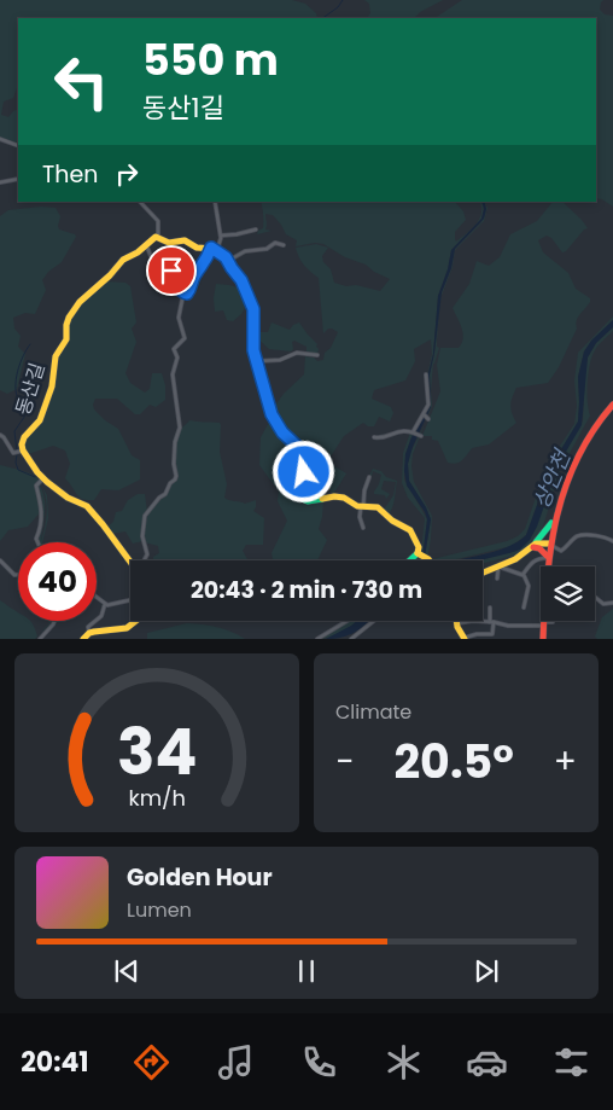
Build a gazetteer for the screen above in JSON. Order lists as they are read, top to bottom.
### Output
{
  "streets": {
    "street": ["동산길"]
  },
  "water": ["상안천"],
  "page": {
    "turn": ["550 m", "동산1길"],
    "then": "Then",
    "limit": "40",
    "trip": "20:43 · 2 min · 730 m",
    "tile": "Climate",
    "heat": ["−", "20.5°", "+"],
    "song": ["Golden Hour", "Lumen"],
    "tabs": "20:41",
    "gauge": ["34", "km/h"]
  }
}
